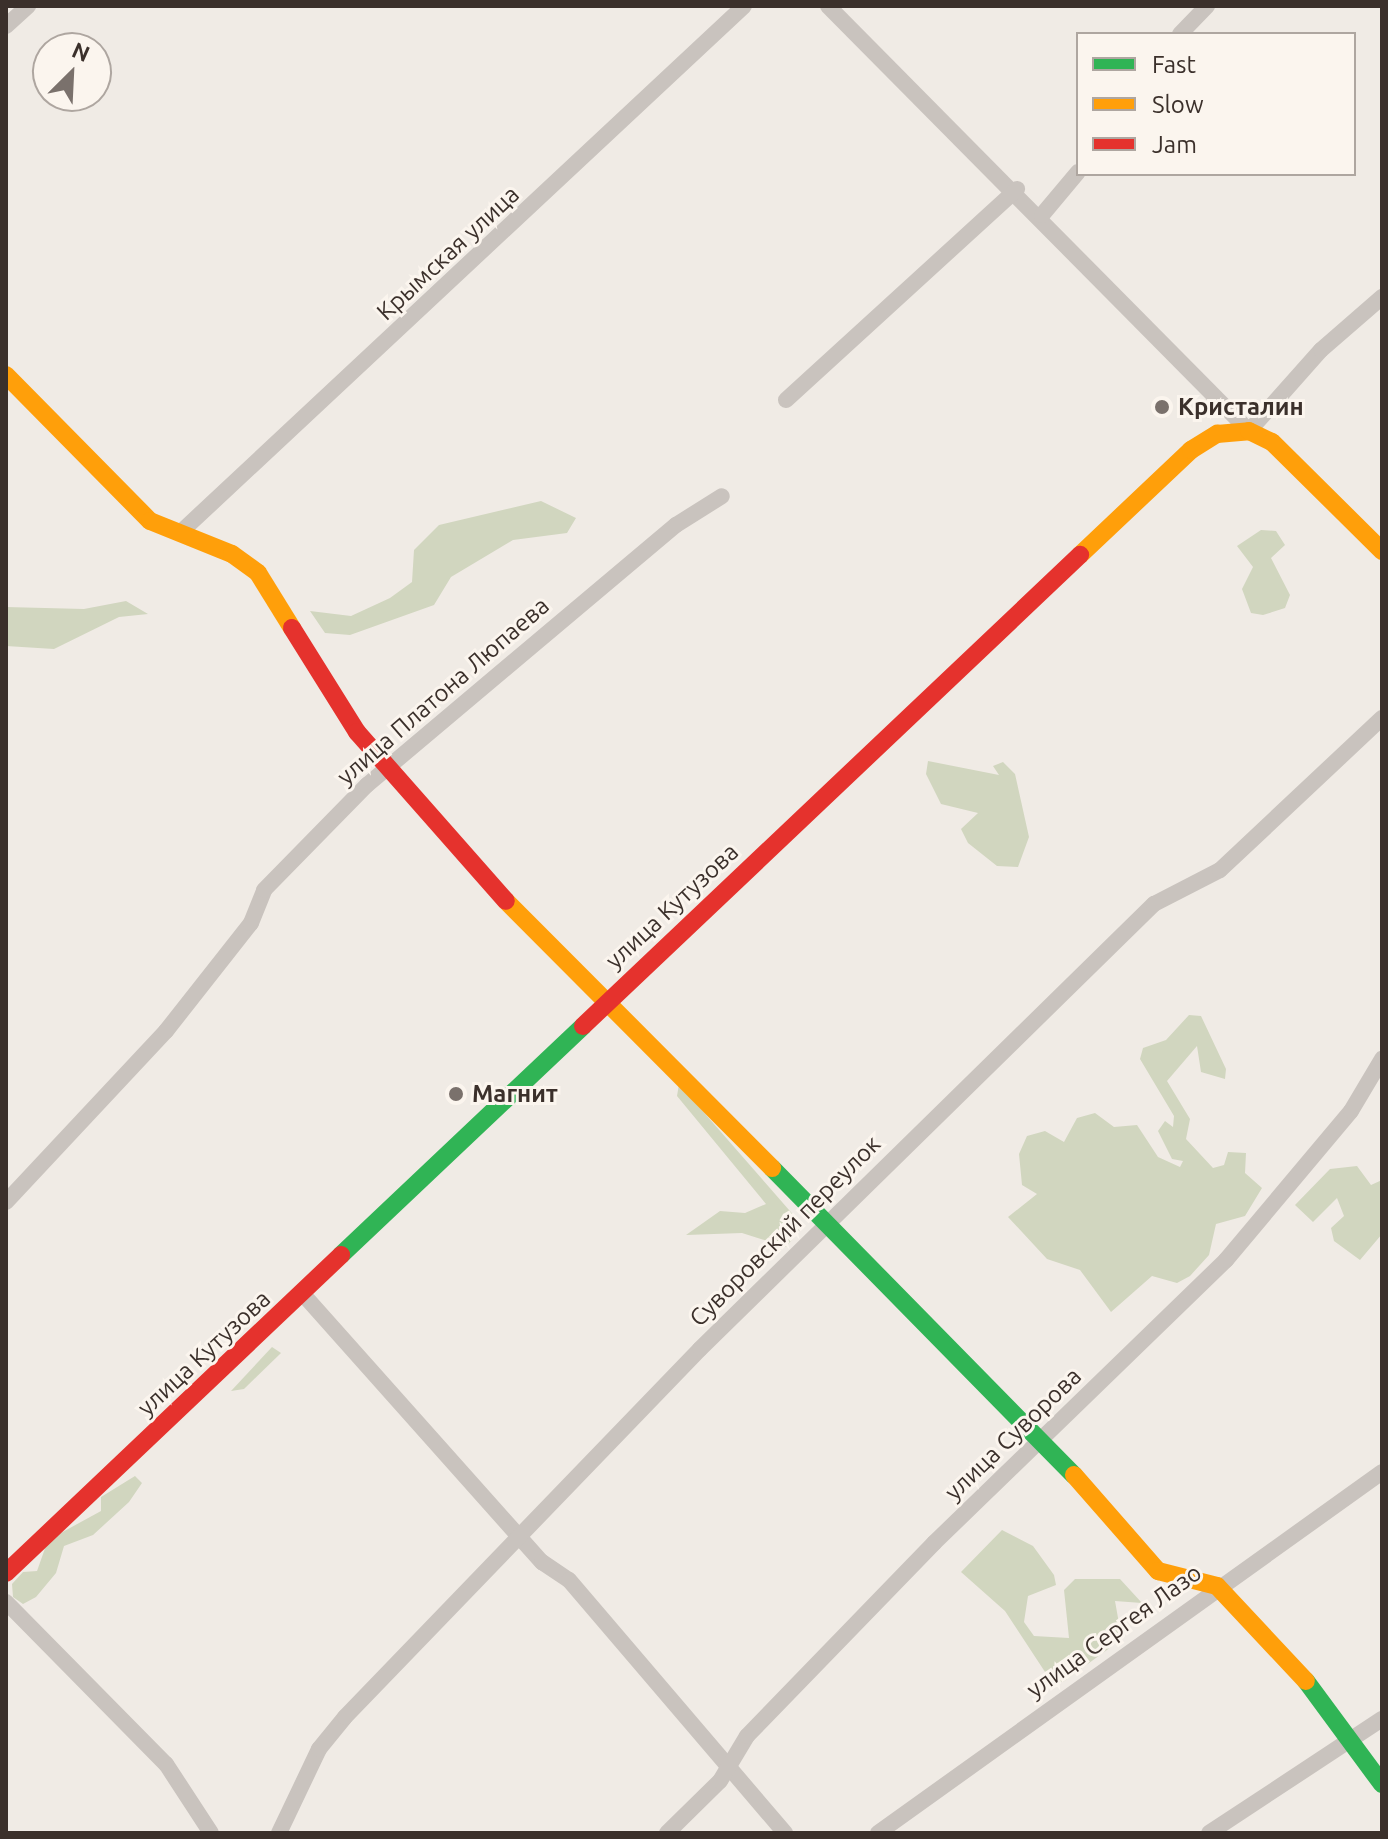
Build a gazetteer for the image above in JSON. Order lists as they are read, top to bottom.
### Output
{
  "streets": {
    "street": [
      "Крымская улица",
      "улица Платона Люпаева",
      "улица Кутузова",
      "Суворовский переулок",
      "улица Суворова",
      "улица Сергея Лазо"
    ]
  },
  "places": ["Кристалин", "Магнит"],
  "legend": ["Fast", "Slow", "Jam"],
  "north": "top right"
}
